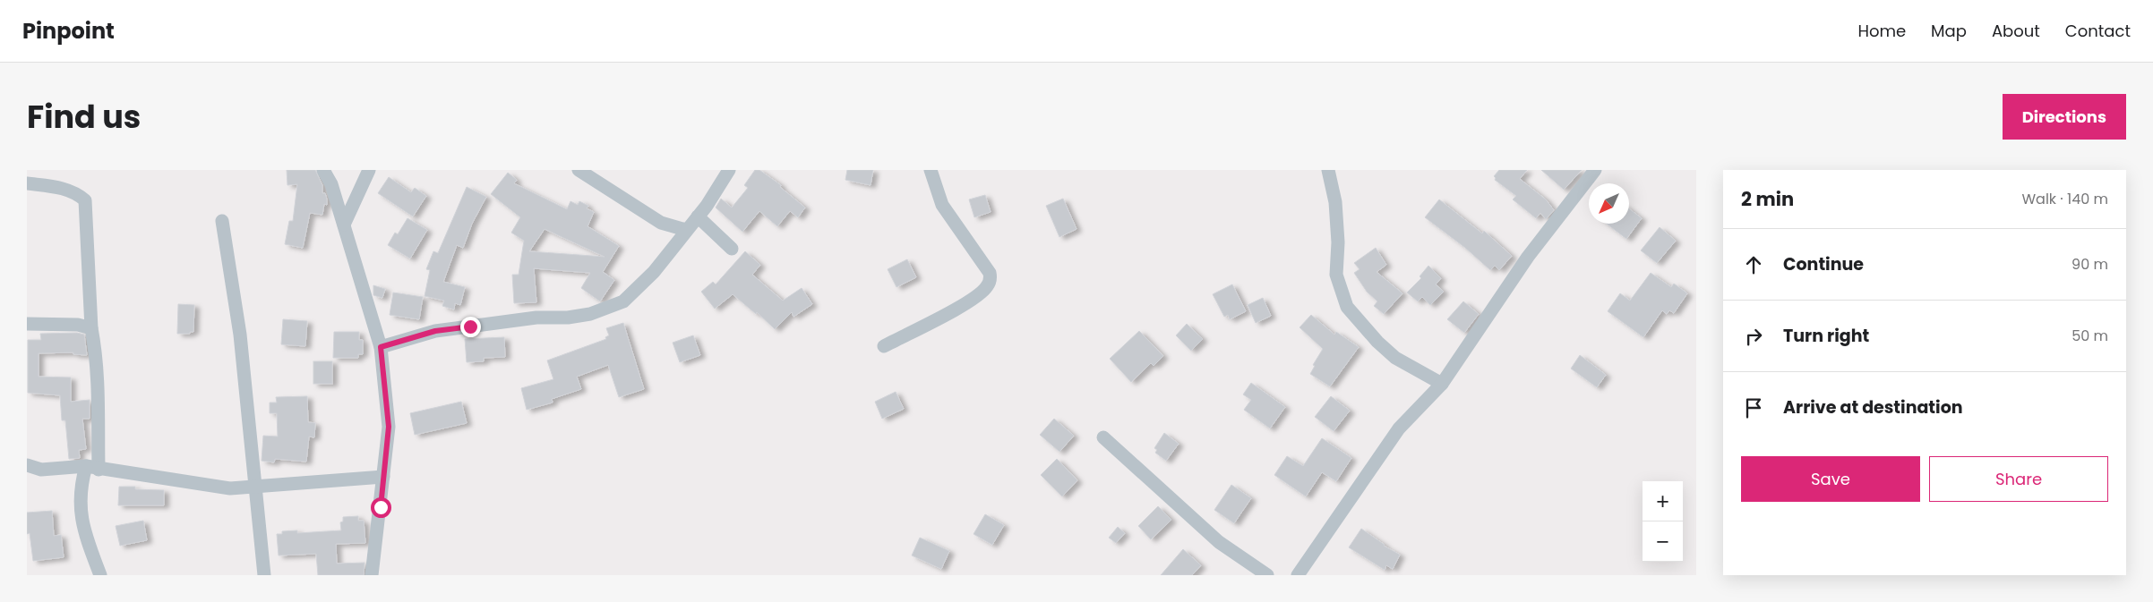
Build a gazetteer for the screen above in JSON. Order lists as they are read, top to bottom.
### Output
{
  "north": "bottom left",
  "page": {
    "header": "Pinpoint",
    "nav": [
      "Home",
      "Map",
      "About",
      "Contact"
    ],
    "title": "Find us",
    "buttons": [
      "Directions",
      ["Save", "Share"]
    ],
    "heading": ["2 min", "Walk · 140 m"],
    "list": [
      ["Continue", "90 m"],
      ["Turn right", "50 m"],
      "Arrive at destination"
    ],
    "map_buttons": ["+", "−"]
  }
}
